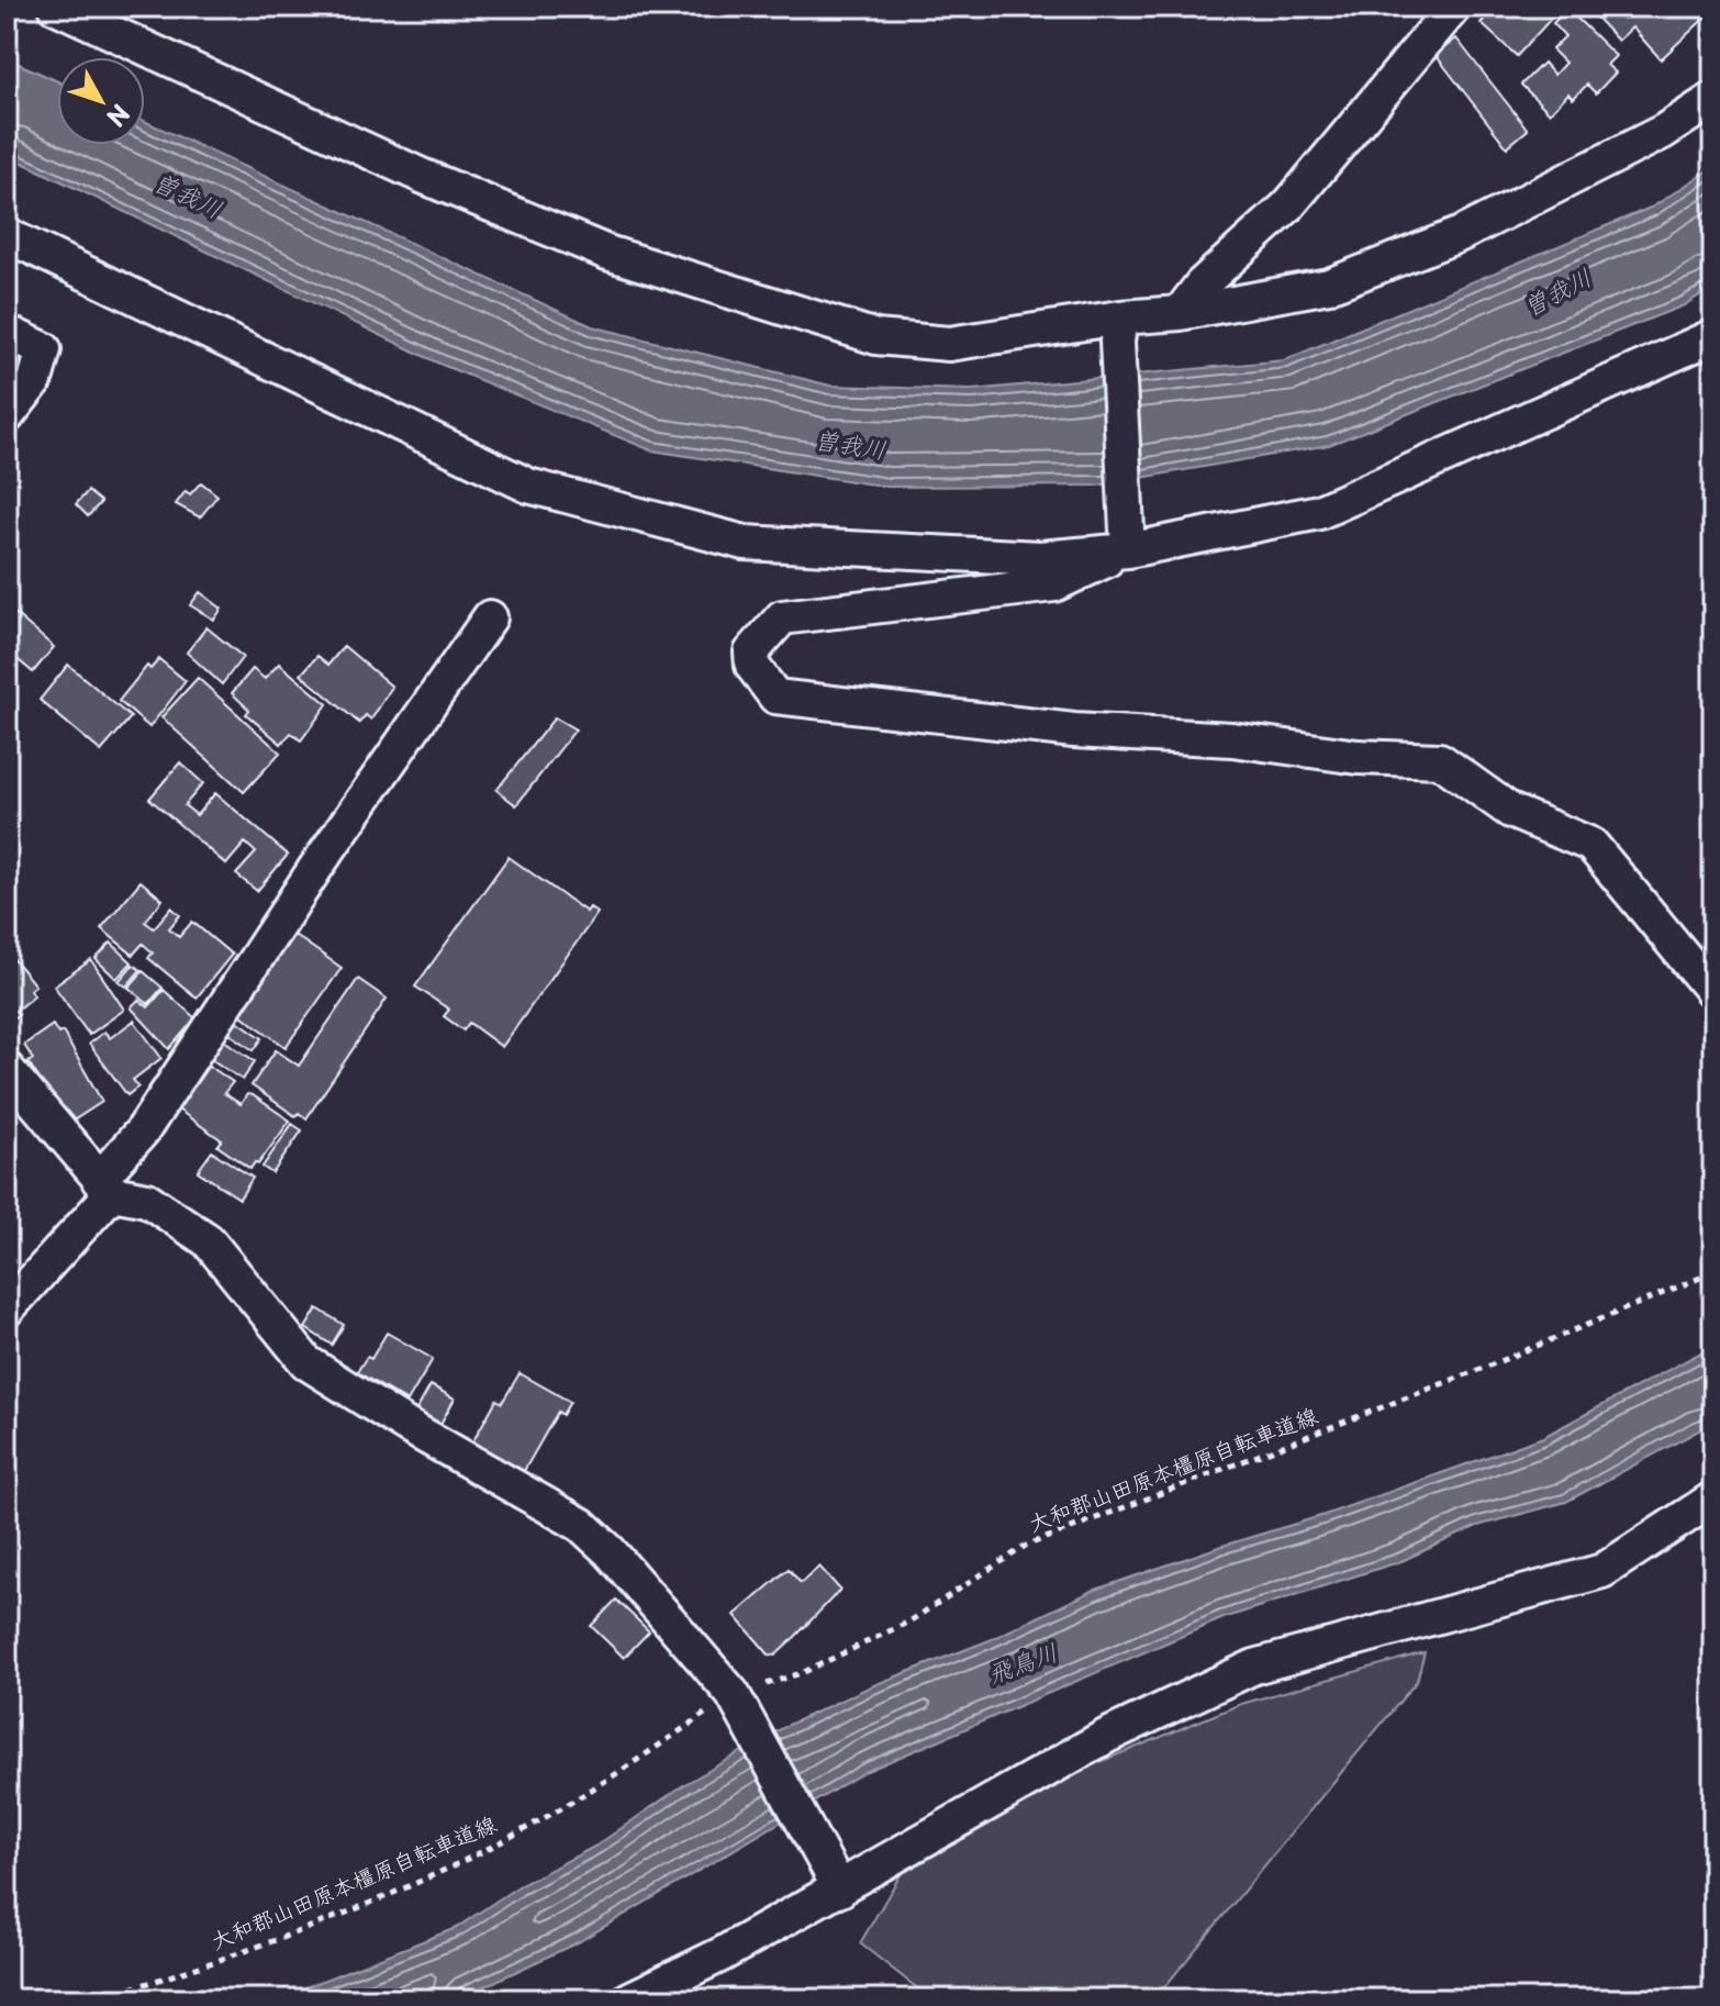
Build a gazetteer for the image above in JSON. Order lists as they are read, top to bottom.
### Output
{
  "streets": {
    "path": ["大和郡山田原本橿原自転車道線"]
  },
  "water": ["曽我川", "飛鳥川"],
  "north": "bottom right"
}
